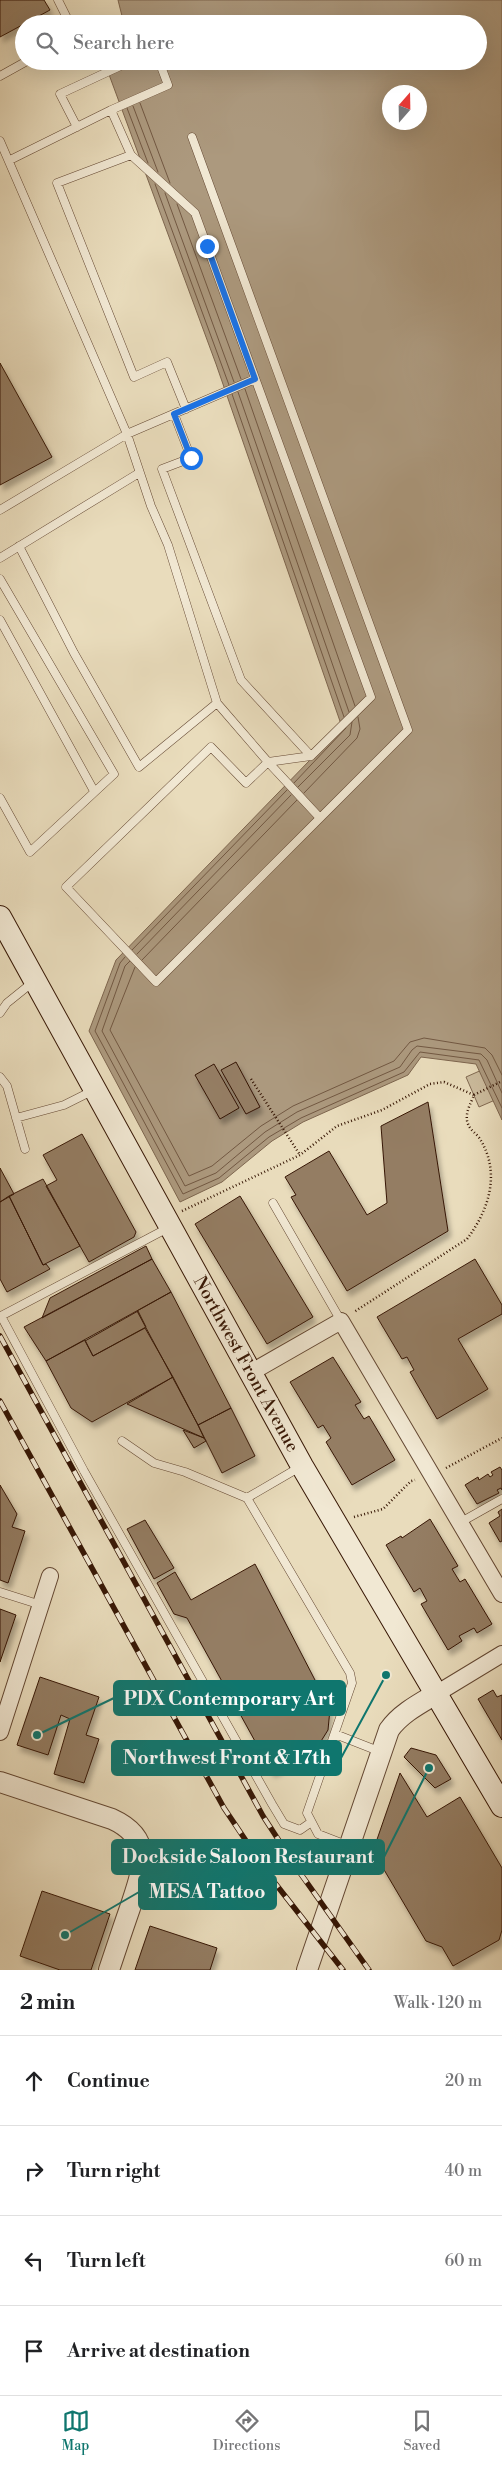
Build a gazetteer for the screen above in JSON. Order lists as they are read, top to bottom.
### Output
{
  "streets": {
    "main road": ["Northwest Front Avenue"]
  },
  "places": [
    "Northwest Front & 17th",
    "PDX Contemporary Art",
    "Dockside Saloon Restaurant",
    "MESA Tattoo"
  ],
  "north": "top",
  "page": {
    "search": "Search here",
    "heading": ["2 min", "Walk · 120 m"],
    "list": [
      ["Continue", "20 m"],
      ["Turn right", "40 m"],
      ["Turn left", "60 m"],
      "Arrive at destination"
    ],
    "nav": ["Map", "Directions", "Saved"]
  }
}
